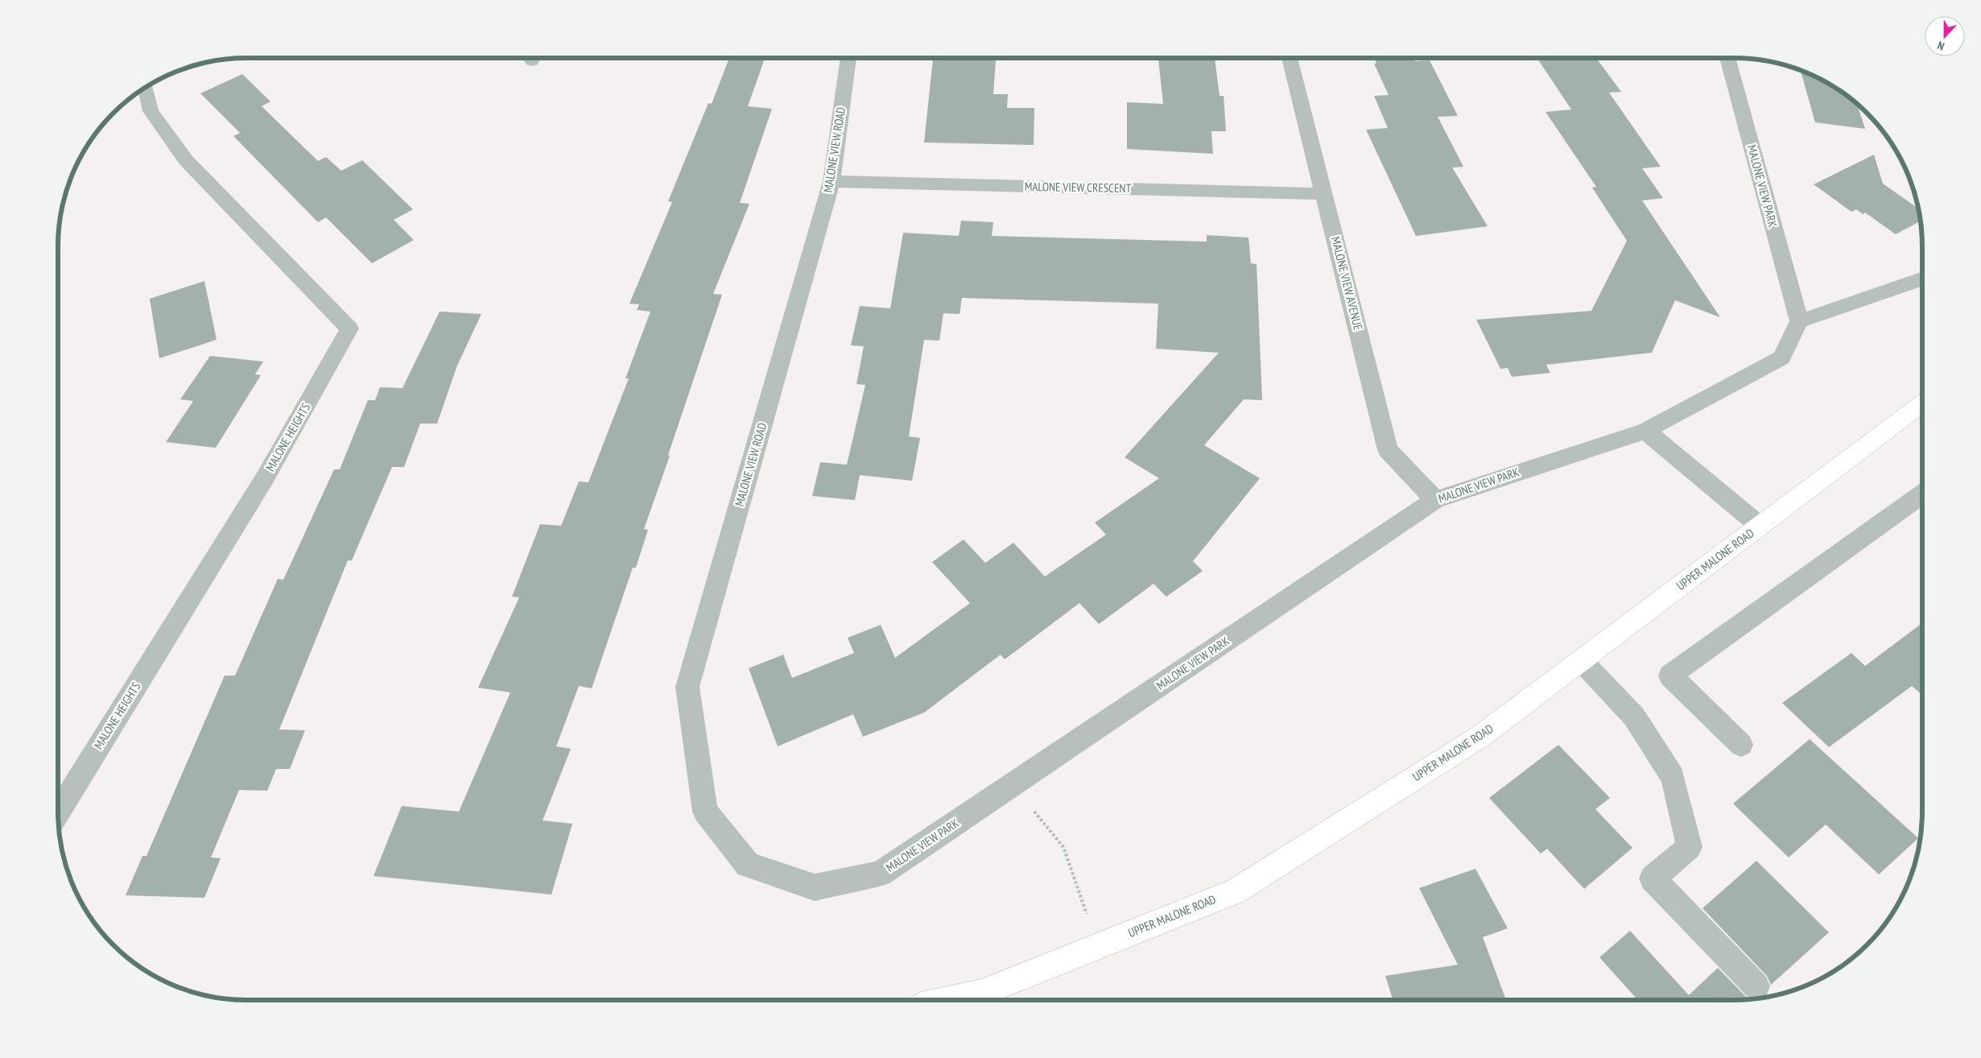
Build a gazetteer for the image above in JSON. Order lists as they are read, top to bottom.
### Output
{
  "streets": {
    "main road": ["UPPER MALONE ROAD"],
    "street": [
      "MALONE VIEW ROAD",
      "MALONE VIEW PARK",
      "MALONE VIEW CRESCENT",
      "MALONE VIEW AVENUE",
      "MALONE HEIGHTS"
    ]
  },
  "crossings": [
    ["MALONE VIEW ROAD", "MALONE VIEW PARK"],
    ["MALONE VIEW ROAD", "MALONE VIEW CRESCENT"],
    ["MALONE VIEW PARK", "MALONE VIEW AVENUE"],
    ["MALONE VIEW CRESCENT", "MALONE VIEW AVENUE"]
  ],
  "north": "bottom"
}
